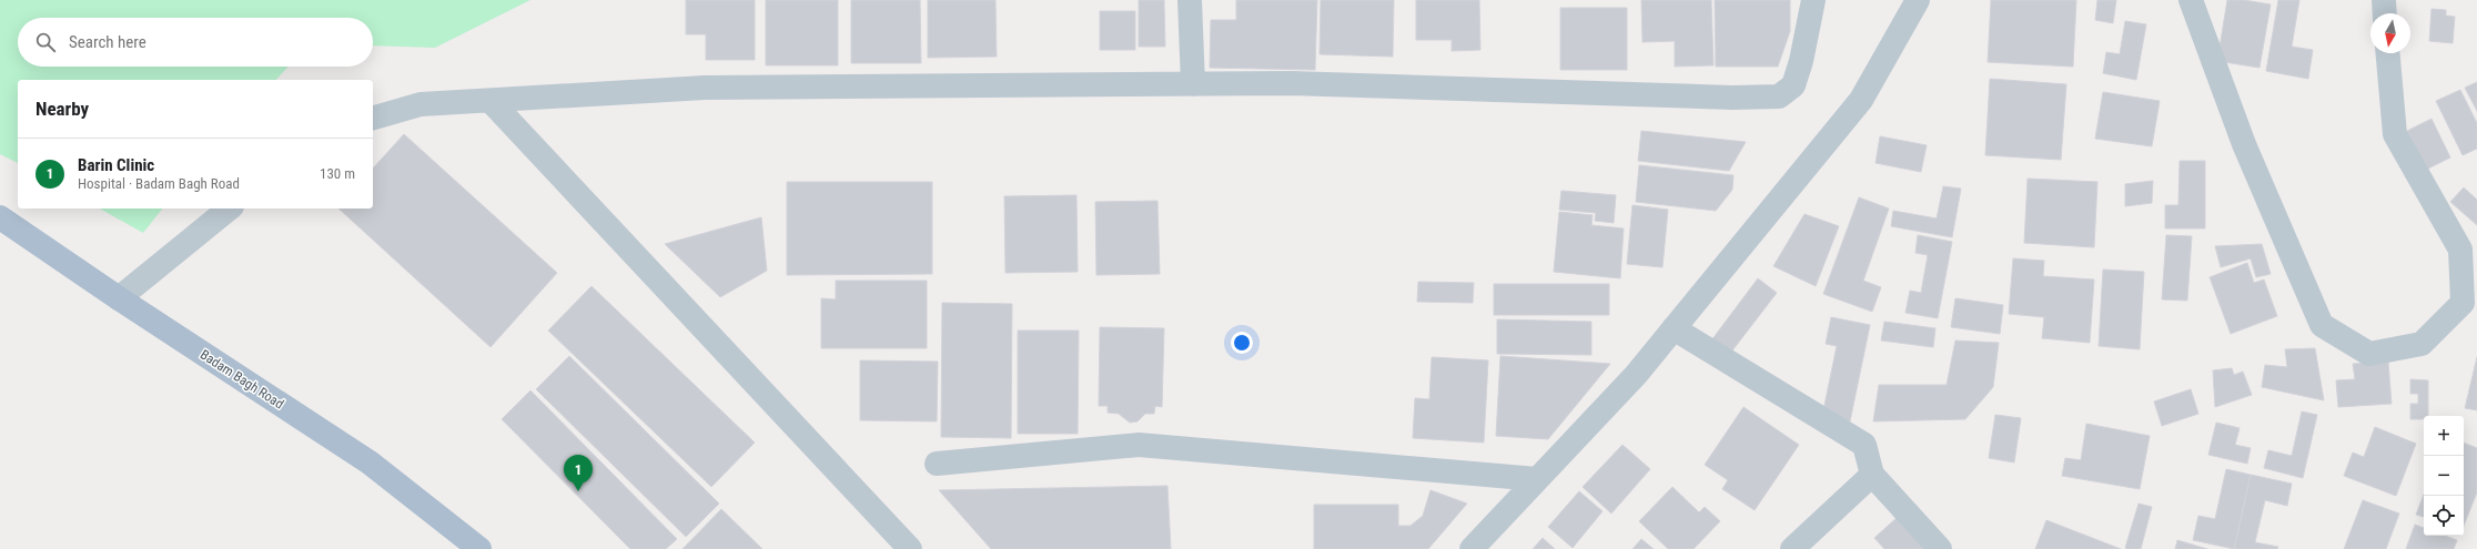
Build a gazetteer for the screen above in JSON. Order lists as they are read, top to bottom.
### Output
{
  "streets": {
    "main road": ["Badam Bagh Road"]
  },
  "north": "bottom",
  "page": {
    "search": "Search here",
    "heading": "Nearby",
    "list": [
      {
        "mark": "1",
        "name": "Barin Clinic",
        "note": "Hospital · Badam Bagh Road",
        "value": "130 m"
      }
    ],
    "map_buttons": ["+", "−"],
    "pins": "1"
  }
}
